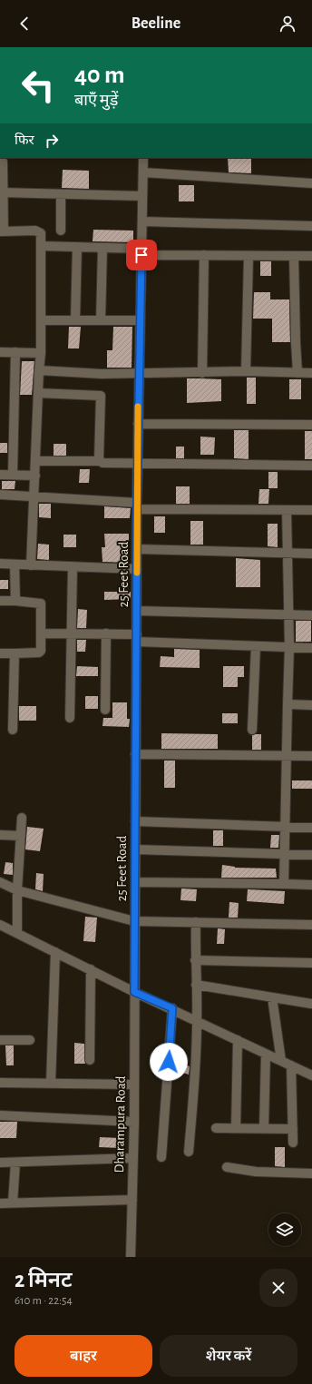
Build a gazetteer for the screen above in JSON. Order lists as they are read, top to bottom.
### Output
{
  "streets": {
    "street": ["25 Feet Road", "Dharampura Road"]
  },
  "crossings": [
    ["25 Feet Road", "Dharampura Road"]
  ],
  "page": {
    "header": "Beeline",
    "turn": ["40 m", "बाएँ मुड़ें"],
    "then": "फिर",
    "heading": ["2 मिनट", "610 m · 22:54"],
    "buttons": ["बाहर", "शेयर करें"]
  }
}
